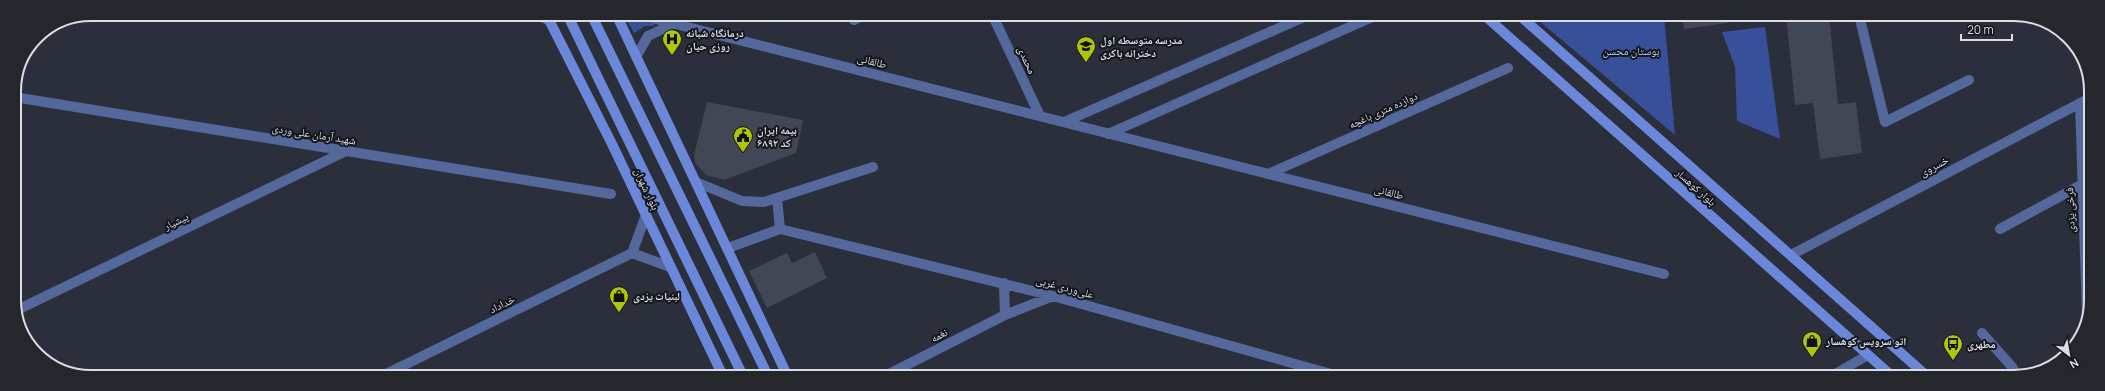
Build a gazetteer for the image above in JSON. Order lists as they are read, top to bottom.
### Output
{
  "streets": {
    "main road": ["بلوار کوهسار", "بلوار شهران"],
    "street": [
      "محمدی",
      "طالقانی",
      "دوازده متری باغچه",
      "شهید آرمان علی وردی",
      "خسروی",
      "فرخی یزدی",
      "پیشیار",
      "علی‌وردی غربی",
      "خداداد",
      "نغمه"
    ]
  },
  "crossings": [
    ["محمدی", "طالقانی"],
    ["طالقانی", "دوازده متری باغچه"],
    ["شهید آرمان علی وردی", "پیشیار"],
    ["خسروی", "بلوار کوهسار"],
    ["خسروی", "فرخی یزدی"],
    ["علی‌وردی غربی", "نغمه"]
  ],
  "parks": ["بوستان محسن"],
  "places": {
    "hospital": ["درمانگاه شبانه روزی حیان"],
    "school or university": ["مدرسه متوسطه اول دخترانه باکری"],
    "public building": ["بیمه ایران کد ۶۸۹۲"],
    "shop": ["لبنیات یزدی", "اتو سرویس کوهسار"],
    "bus stop": ["مطهری"]
  },
  "scale_bar": "20 m",
  "north": "bottom right"
}
